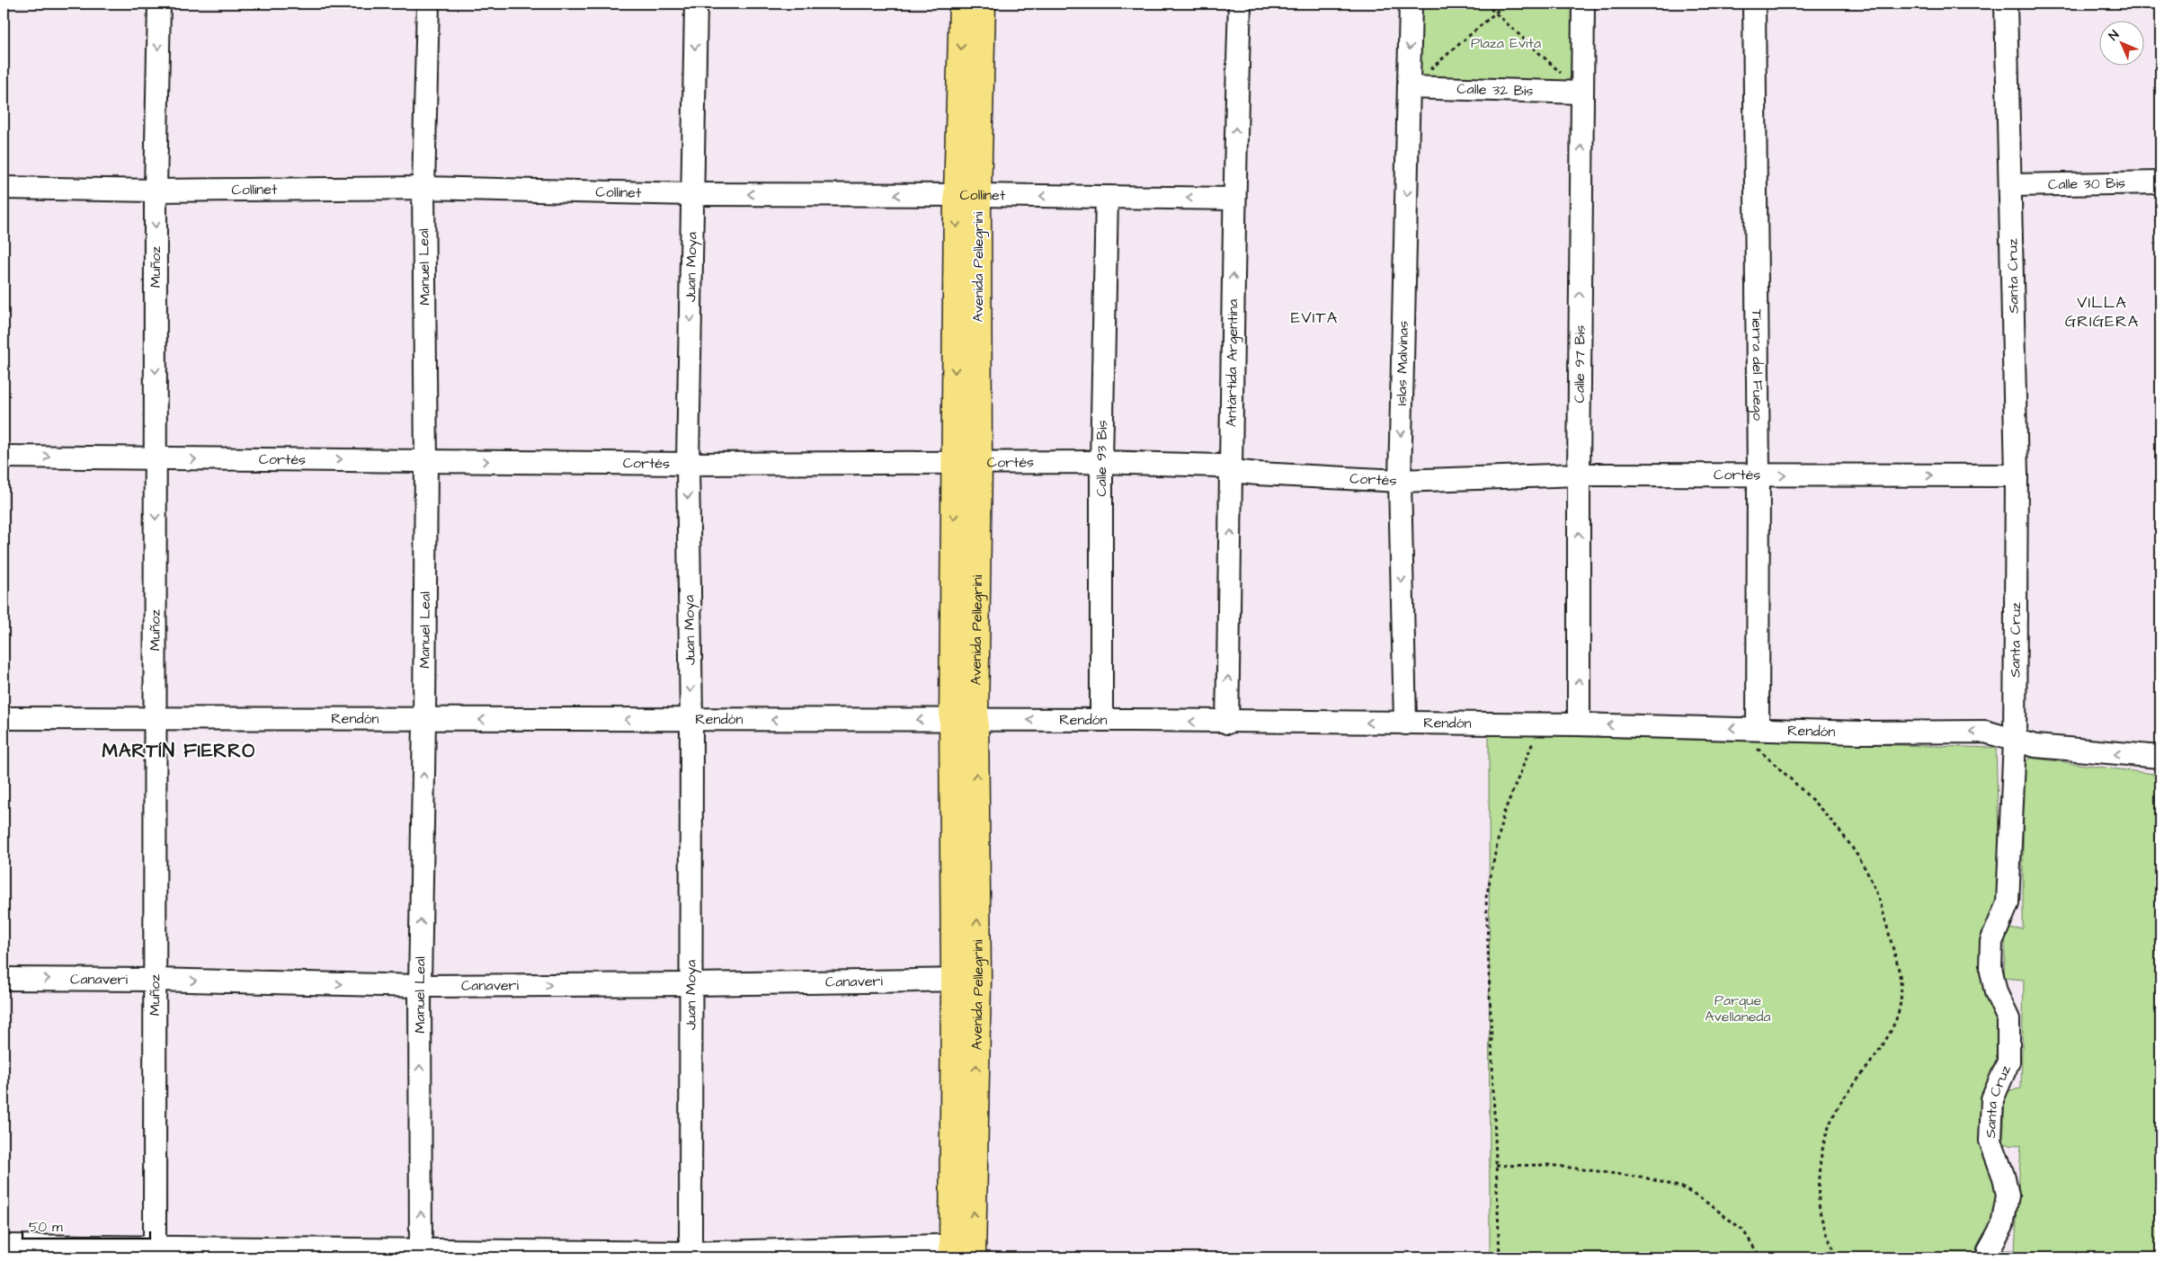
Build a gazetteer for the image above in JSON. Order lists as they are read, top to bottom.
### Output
{
  "streets": {
    "main road": ["Avenida Pellegrini"],
    "street": [
      "Calle 32 Bis",
      "Calle 30 Bis",
      "Collinet",
      "Muñoz",
      "Manuel Leal",
      "Juan Moya",
      "Santa Cruz",
      "Antártida Argentina",
      "Islas Malvinas",
      "Calle 97 Bis",
      "Tierra del Fuego",
      "Calle 93 Bis",
      "Cortés",
      "Rendón",
      "Canaveri"
    ]
  },
  "crossings": [
    ["Calle 32 Bis", "Islas Malvinas"],
    ["Calle 32 Bis", "Calle 97 Bis"],
    ["Calle 30 Bis", "Santa Cruz"],
    ["Collinet", "Muñoz"],
    ["Collinet", "Manuel Leal"],
    ["Collinet", "Juan Moya"],
    ["Collinet", "Avenida Pellegrini"],
    ["Collinet", "Antártida Argentina"],
    ["Collinet", "Calle 93 Bis"],
    ["Muñoz", "Cortés"],
    ["Muñoz", "Rendón"],
    ["Muñoz", "Canaveri"],
    ["Manuel Leal", "Cortés"],
    ["Manuel Leal", "Rendón"],
    ["Manuel Leal", "Canaveri"],
    ["Juan Moya", "Cortés"],
    ["Juan Moya", "Rendón"],
    ["Juan Moya", "Canaveri"],
    ["Avenida Pellegrini", "Cortés"],
    ["Avenida Pellegrini", "Rendón"],
    ["Avenida Pellegrini", "Canaveri"],
    ["Santa Cruz", "Cortés"],
    ["Santa Cruz", "Rendón"],
    ["Antártida Argentina", "Cortés"],
    ["Antártida Argentina", "Rendón"],
    ["Islas Malvinas", "Cortés"],
    ["Islas Malvinas", "Rendón"],
    ["Calle 97 Bis", "Cortés"],
    ["Calle 97 Bis", "Rendón"],
    ["Tierra del Fuego", "Cortés"],
    ["Tierra del Fuego", "Rendón"],
    ["Calle 93 Bis", "Cortés"],
    ["Calle 93 Bis", "Rendón"]
  ],
  "one_way": [
    "Collinet",
    "Muñoz",
    "Manuel Leal",
    "Juan Moya",
    "Antártida Argentina",
    "Islas Malvinas",
    "Calle 97 Bis",
    "Cortés",
    "Rendón",
    "Canaveri"
  ],
  "districts": ["VILLA GRIGERA", "EVITA", "MARTÍN FIERRO"],
  "parks": ["Plaza Evita", "Parque Avellaneda"],
  "scale_bar": "50 m",
  "north": "top left"
}
